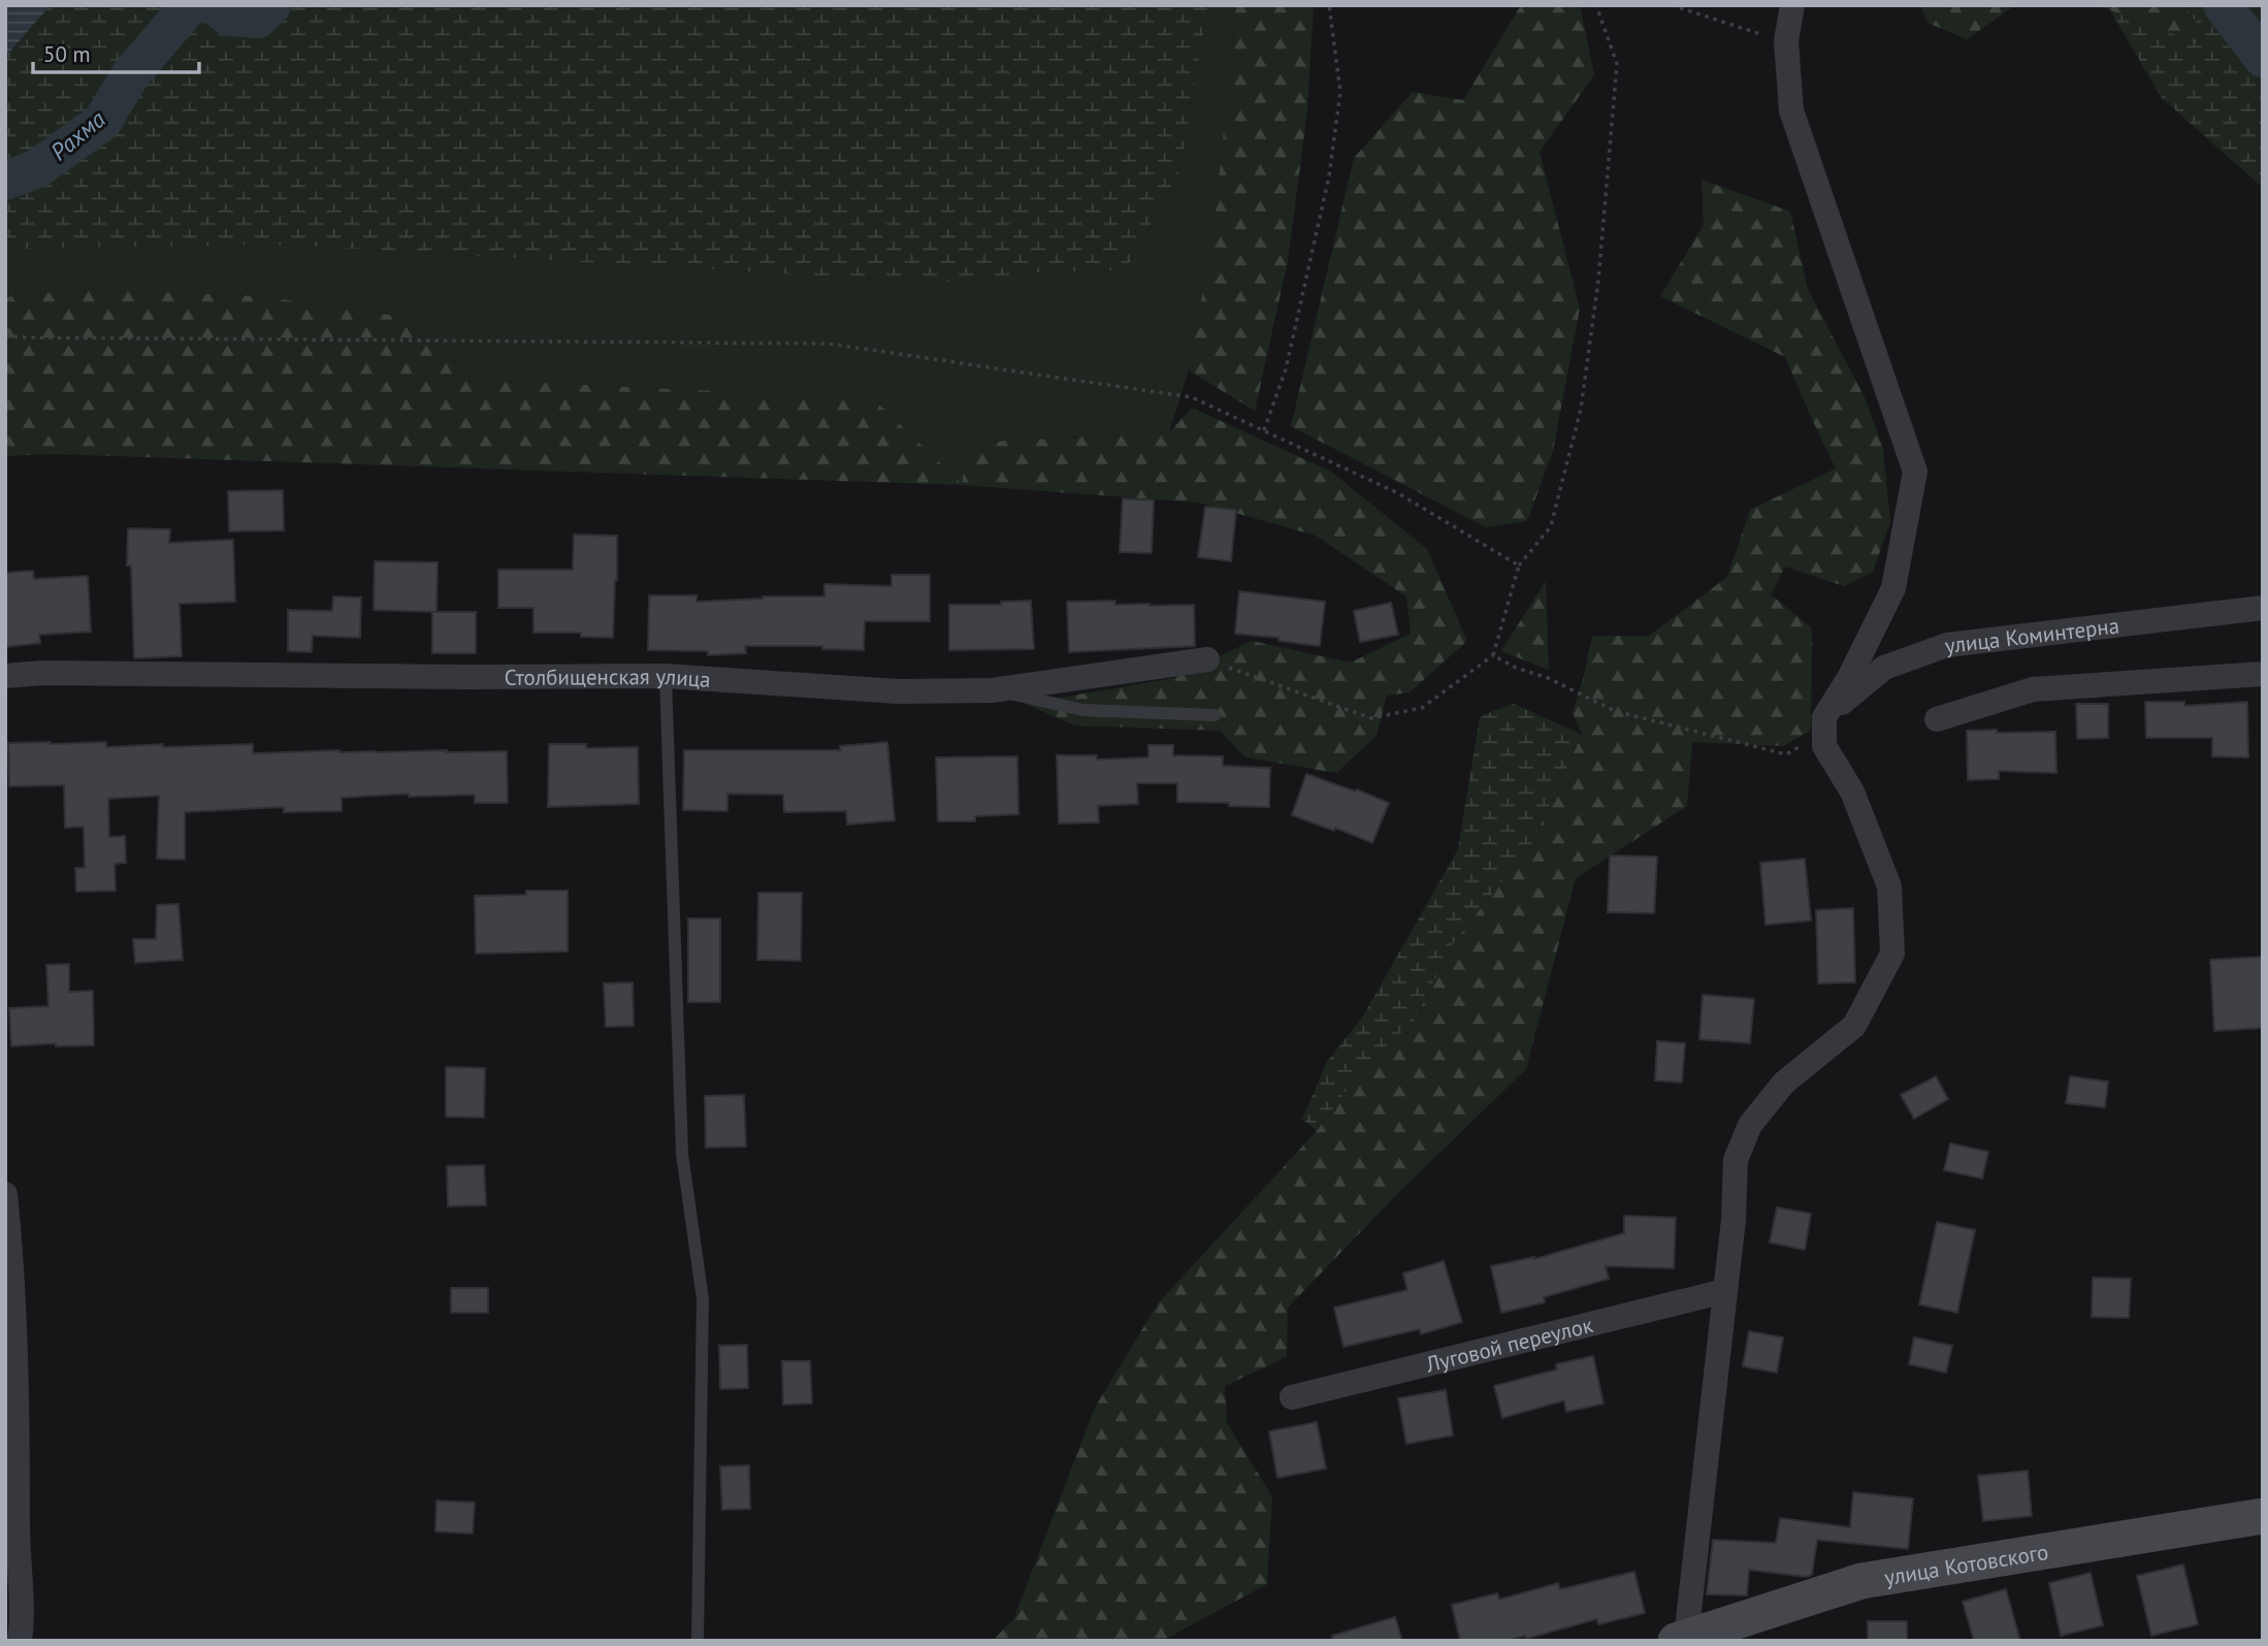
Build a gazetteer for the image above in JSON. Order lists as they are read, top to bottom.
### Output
{
  "streets": {
    "street": [
      "улица Коминтерна",
      "Столбищенская улица",
      "Луговой переулок",
      "улица Котовского"
    ]
  },
  "water": ["Рахма"],
  "scale_bar": "50 m"
}
